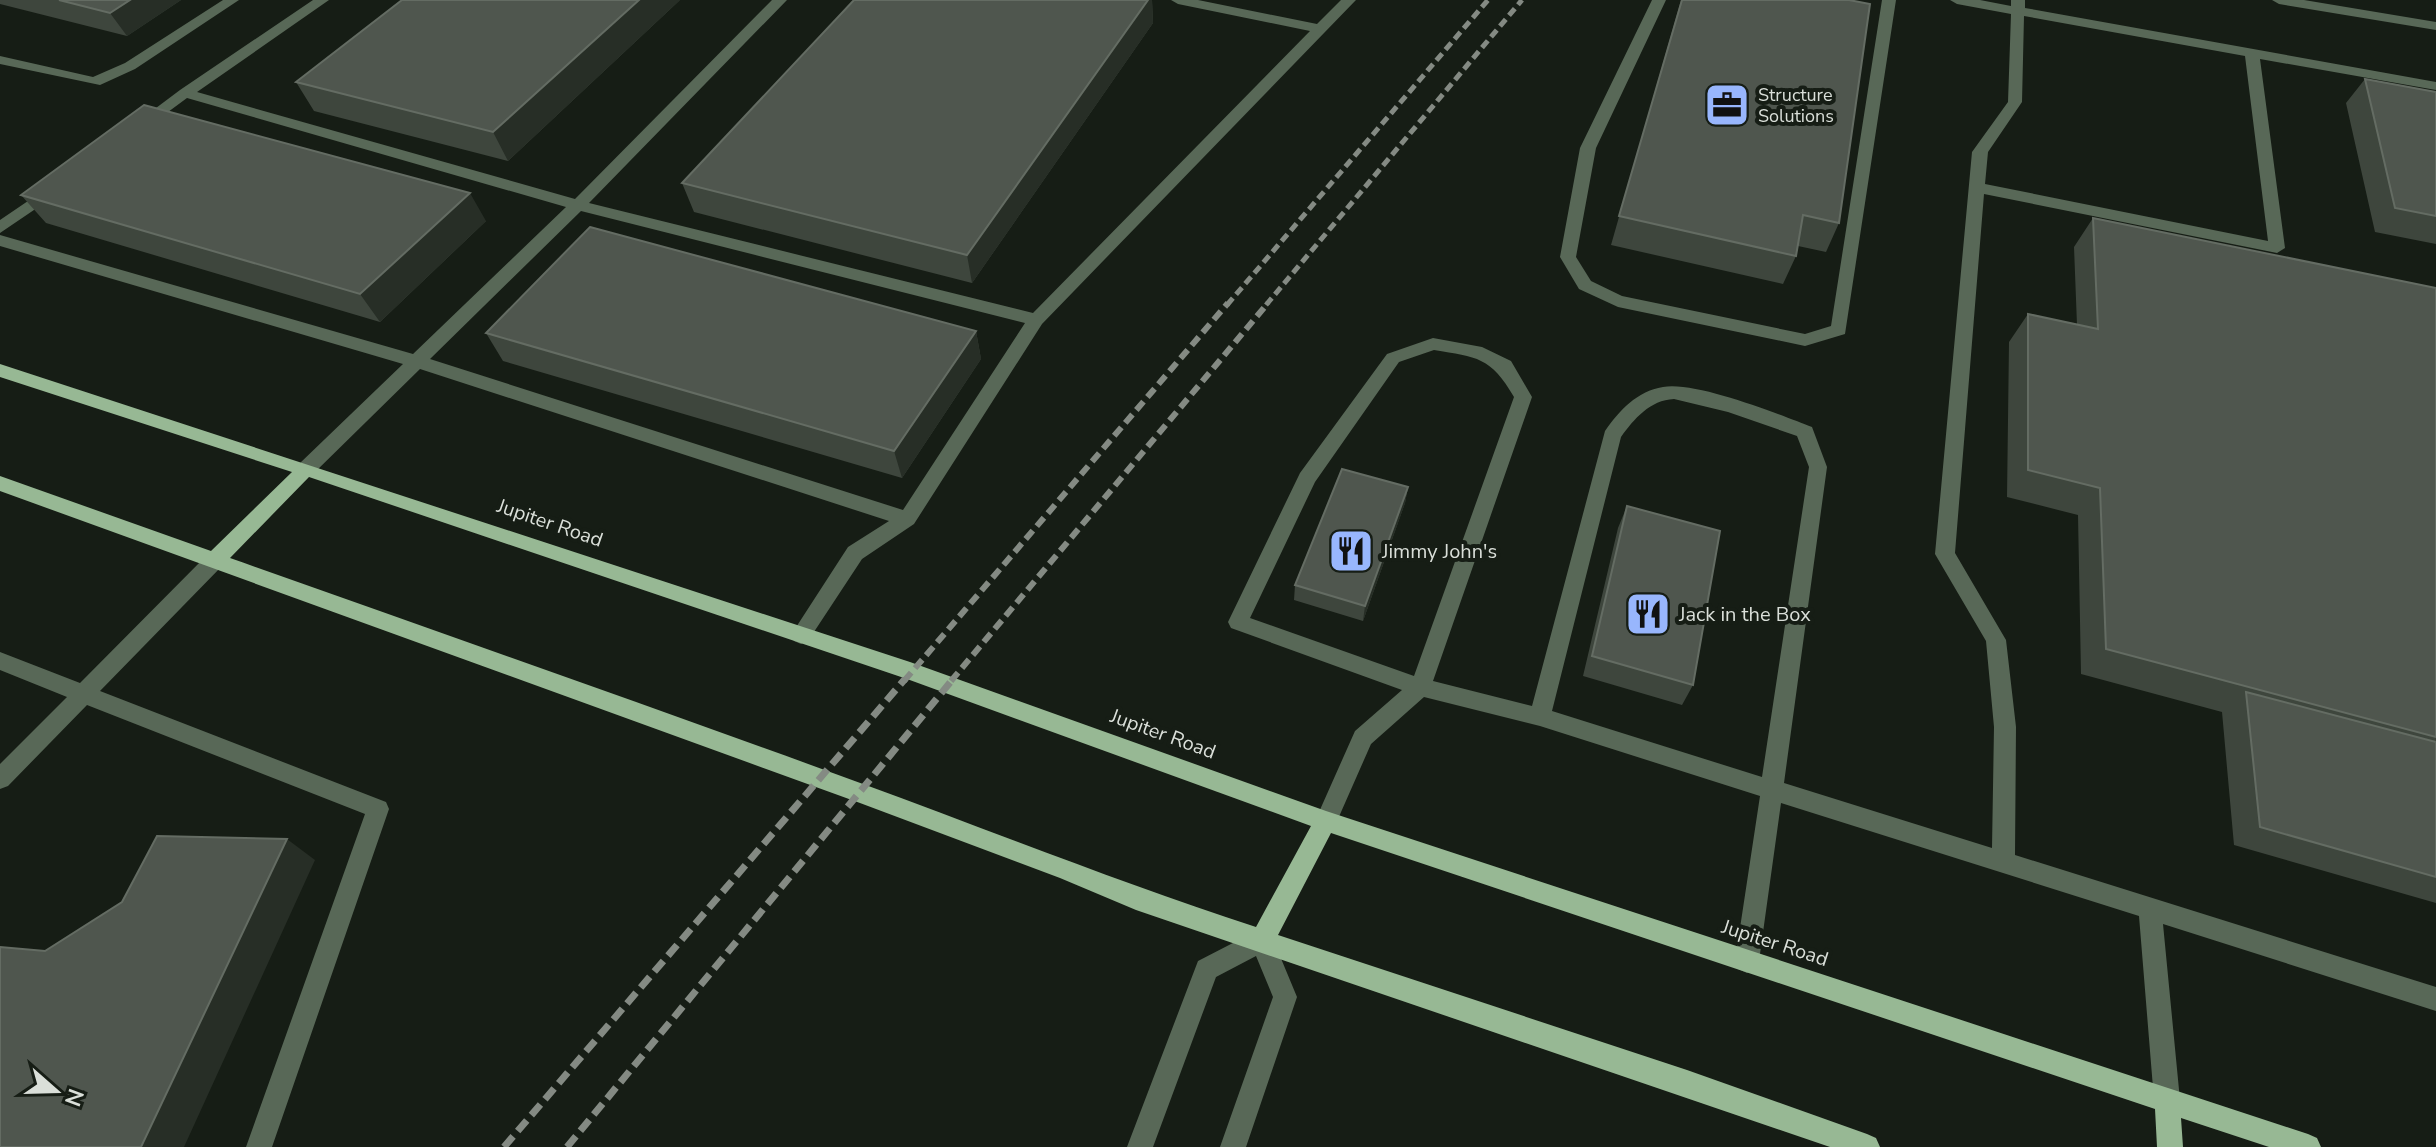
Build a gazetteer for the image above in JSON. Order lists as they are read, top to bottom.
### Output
{
  "streets": {
    "main road": ["Jupiter Road"]
  },
  "places": {
    "office": ["Structure Solutions"],
    "restaurant": ["Jimmy John's", "Jack in the Box"]
  },
  "north": "right"
}
